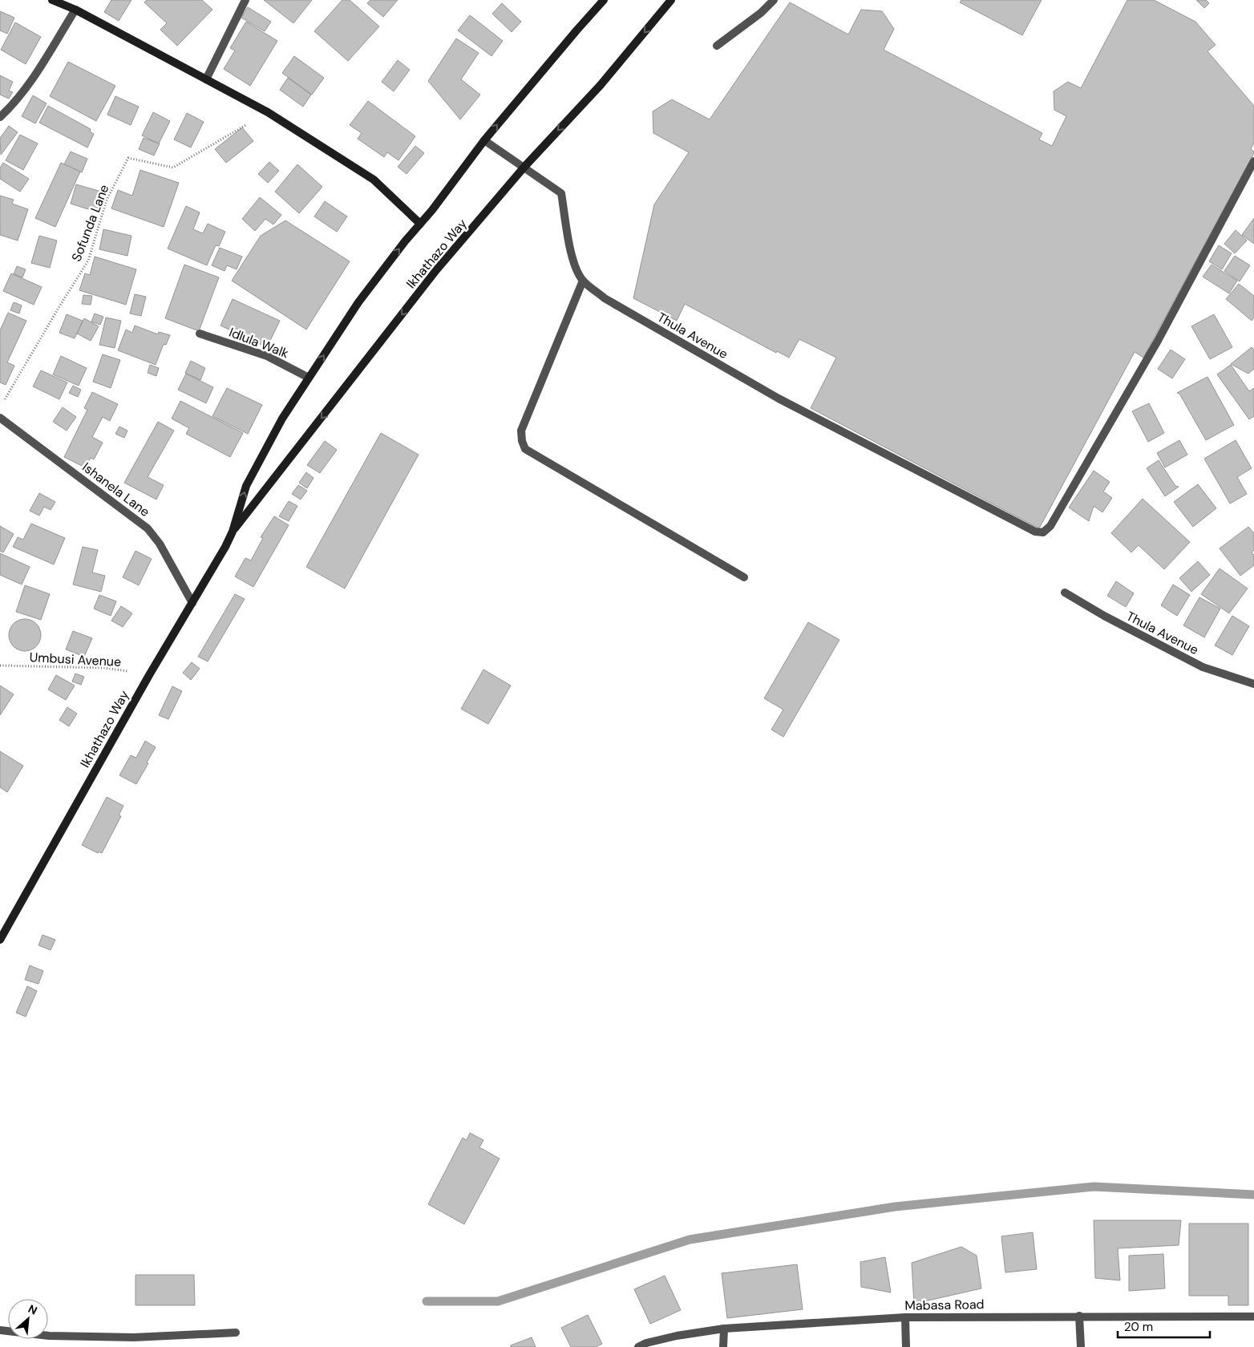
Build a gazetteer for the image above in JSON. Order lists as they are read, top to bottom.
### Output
{
  "streets": {
    "street": [
      "Ikhathazo Way",
      "Thula Avenue",
      "Idlula Walk",
      "Ishanela Lane",
      "Mabasa Road"
    ],
    "path": ["Sofunda Lane", "Umbusi Avenue"]
  },
  "crossings": [
    ["Ikhathazo Way", "Thula Avenue"],
    ["Ikhathazo Way", "Idlula Walk"],
    ["Ikhathazo Way", "Ishanela Lane"],
    ["Ikhathazo Way", "Umbusi Avenue"]
  ],
  "scale_bar": "20 m",
  "north": "top right"
}
